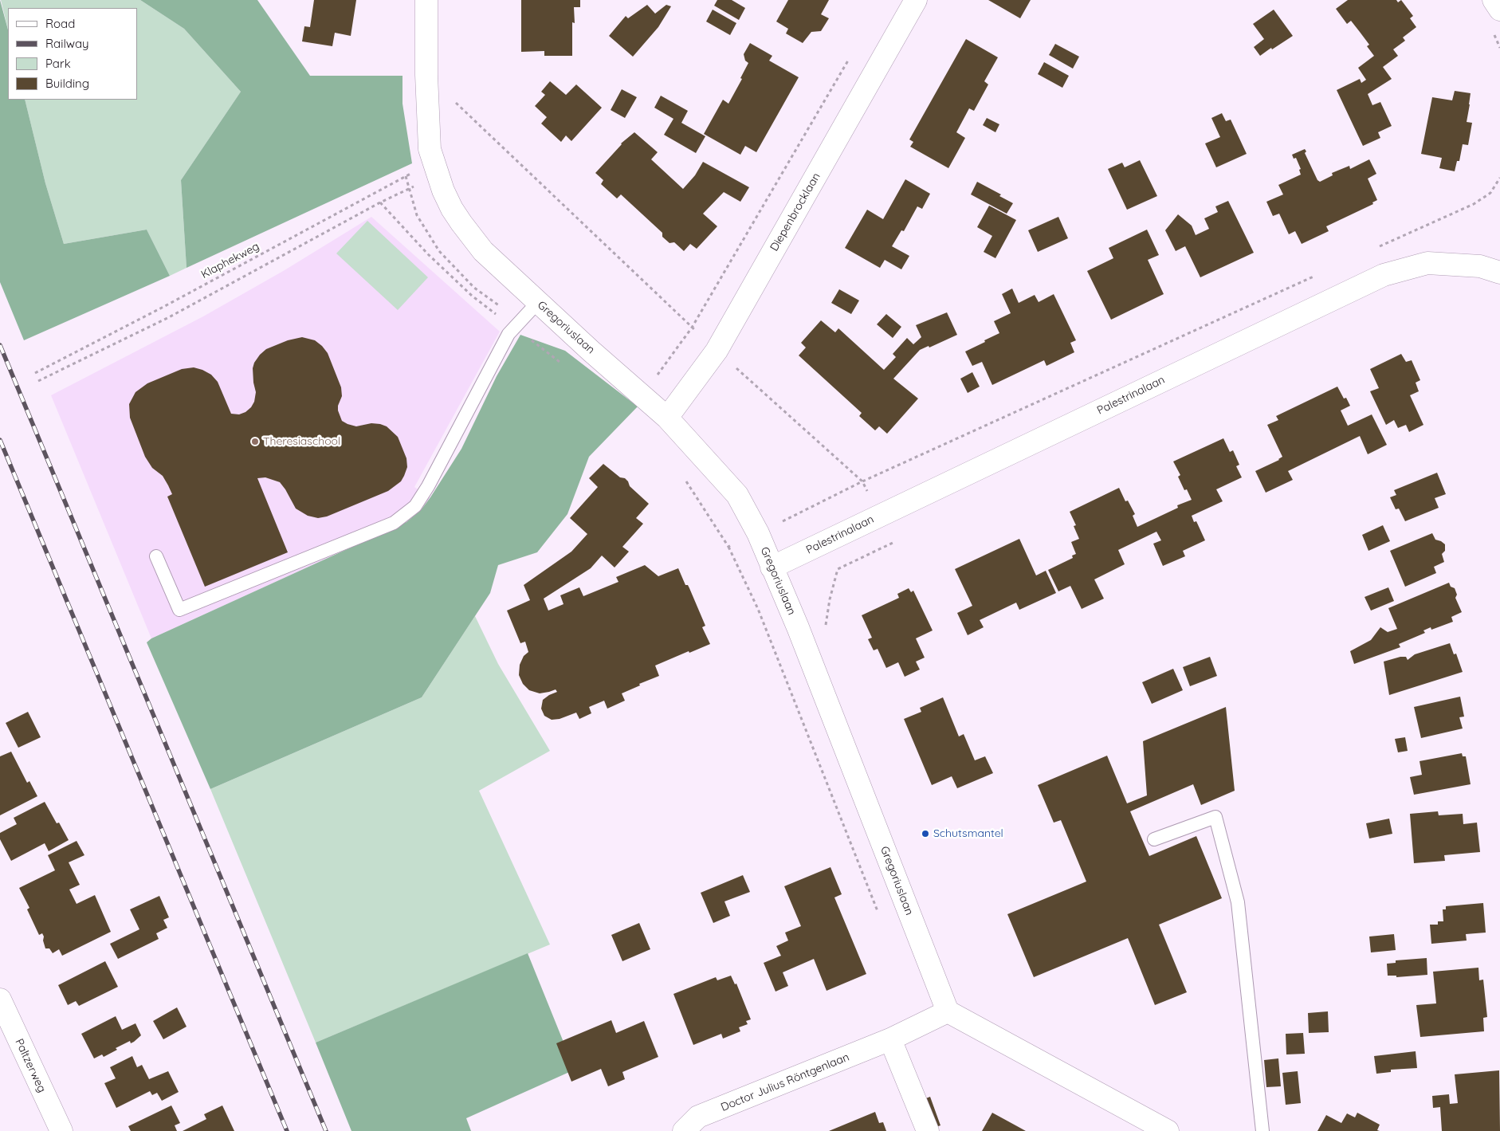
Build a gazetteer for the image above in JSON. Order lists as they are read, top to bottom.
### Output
{
  "streets": {
    "street": [
      "Diepenbrocklaan",
      "Gregoriuslaan",
      "Palestrinalaan",
      "Paltzerweg",
      "Doctor Julius Röntgenlaan"
    ],
    "path": ["Klaphekweg"]
  },
  "crossings": [
    ["Diepenbrocklaan", "Gregoriuslaan"],
    ["Klaphekweg", "Gregoriuslaan"],
    ["Gregoriuslaan", "Palestrinalaan"],
    ["Gregoriuslaan", "Doctor Julius Röntgenlaan"]
  ],
  "places": ["Theresiaschool", "Schutsmantel"],
  "legend": [
    "Road",
    "Railway",
    "Park",
    "Building"
  ]
}
